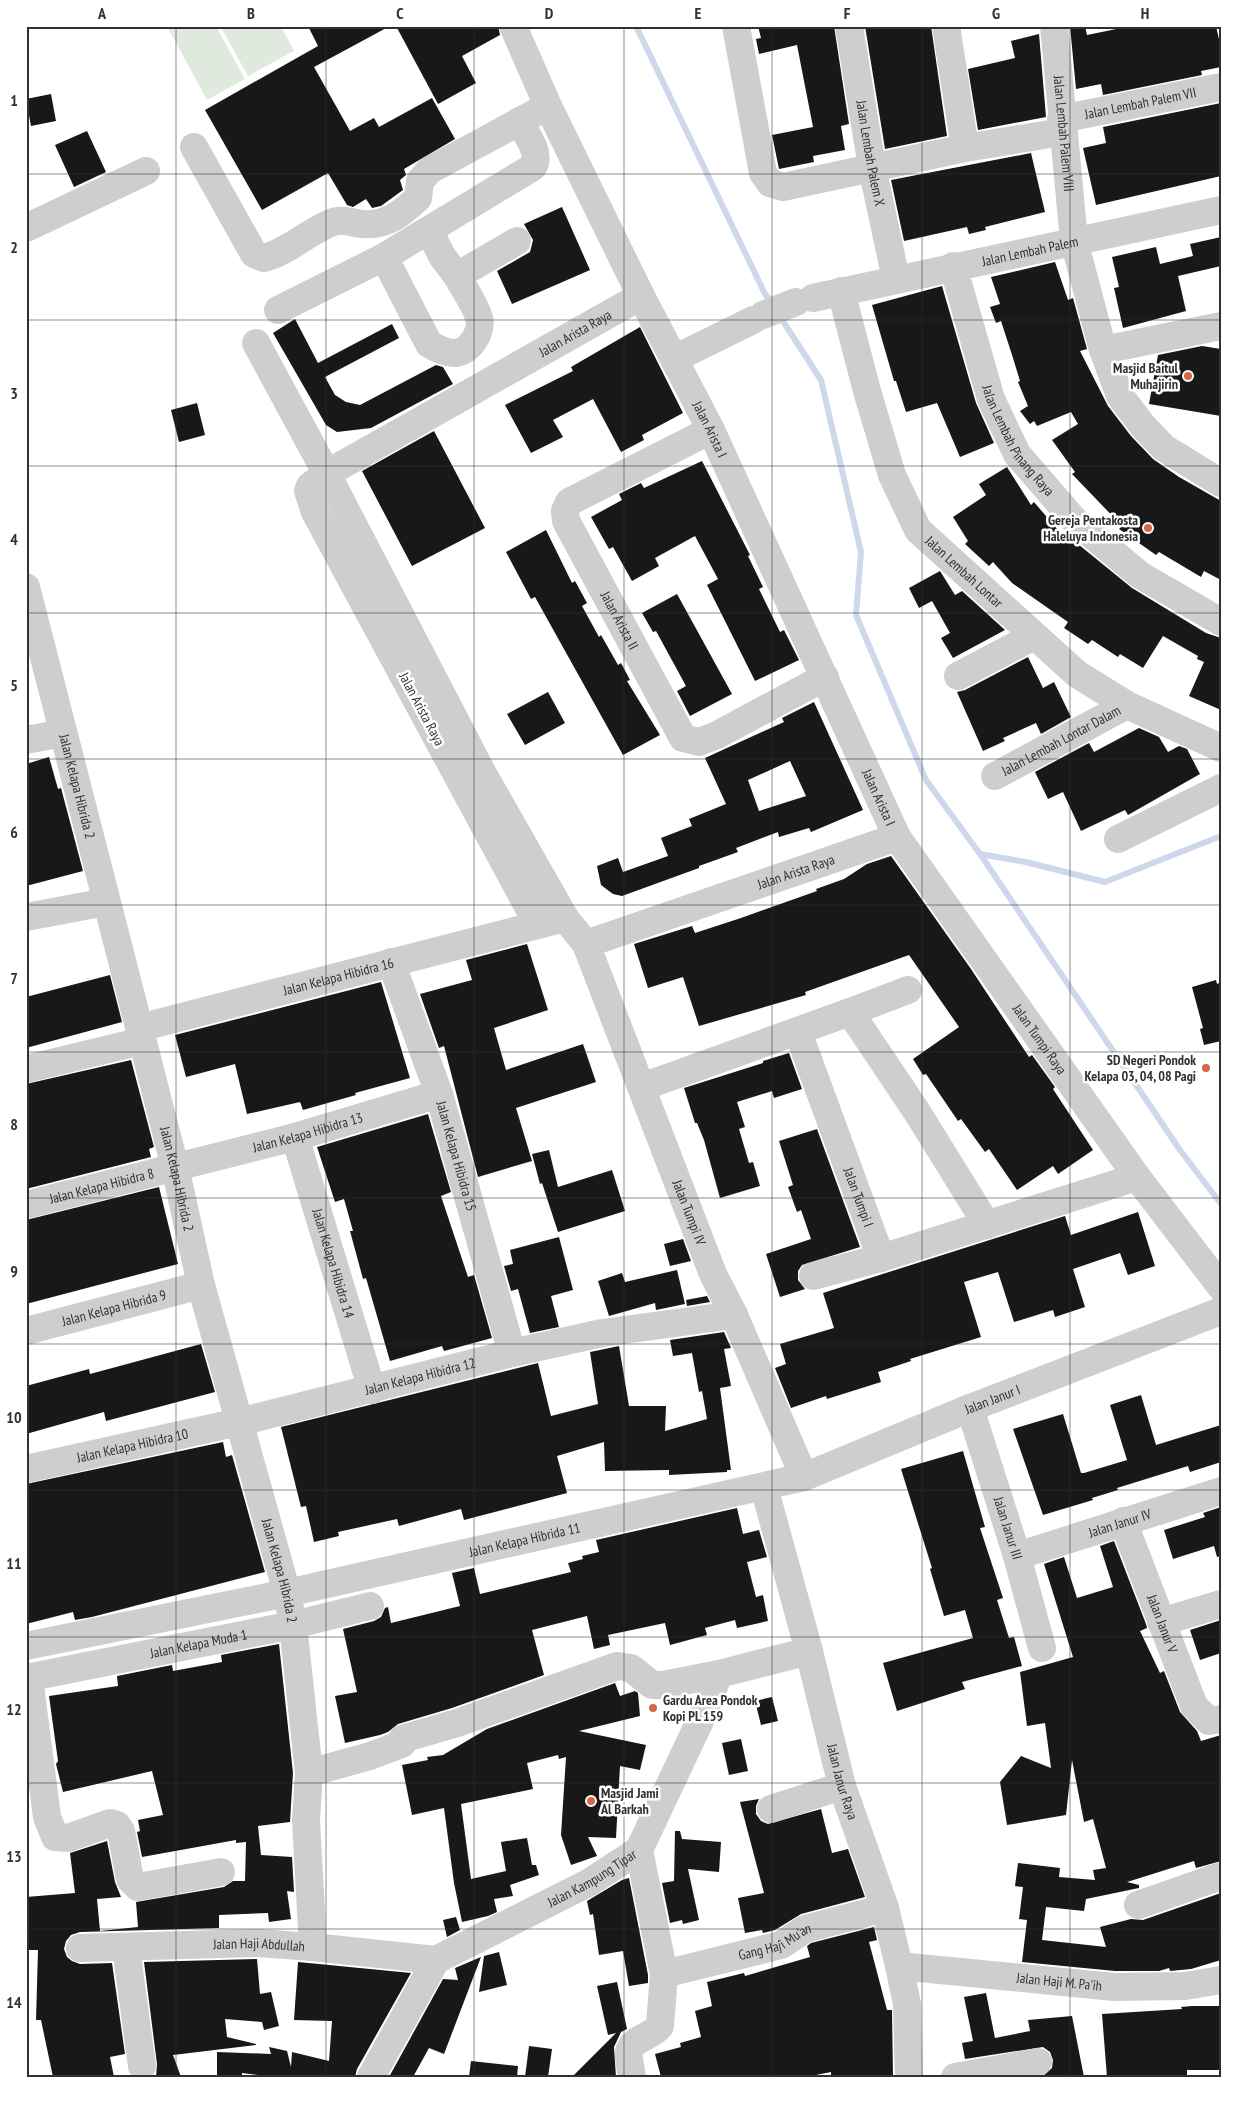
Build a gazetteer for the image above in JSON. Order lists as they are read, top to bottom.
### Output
{
  "streets": {
    "street": [
      "Jalan Lembah Palem VII",
      "Jalan Lembah Palem VIII",
      "Jalan Lembah Palem X",
      "Jalan Lembah Palem",
      "Jalan Arista Raya",
      "Jalan Arista I",
      "Jalan Lembah Pinang Raya",
      "Jalan Lembah Lontar",
      "Jalan Arista II",
      "Jalan Lembah Lontar Dalam",
      "Jalan Kelapa Hibrida 2",
      "Jalan Kelapa Hibidra 16",
      "Jalan Tumpi Raya",
      "Jalan Kelapa Hibidra 13",
      "Jalan Kelapa Hibidra 15",
      "Jalan Kelapa Hibidra 8",
      "Jalan Tumpi I",
      "Jalan Tumpi IV",
      "Jalan Kelapa Hibidra 14",
      "Jalan Kelapa Hibrida 9",
      "Jalan Kelapa Hibidra 12",
      "Jalan Janur I",
      "Jalan Kelapa Hibidra 10",
      "Jalan Janur IV",
      "Jalan Janur III",
      "Jalan Kelapa Hibrida 11",
      "Jalan Janur V",
      "Jalan Kelapa Muda 1",
      "Jalan Janur Raya",
      "Jalan Kampung Tipar",
      "Gang Haji Mu'an",
      "Jalan Haji Abdullah",
      "Jalan Haji M. Pa'ih"
    ]
  },
  "crossings": [
    ["Jalan Lembah Palem VII", "Jalan Lembah Palem VIII"],
    ["Jalan Lembah Palem VII", "Jalan Lembah Palem X"],
    ["Jalan Lembah Palem VIII", "Jalan Lembah Palem"],
    ["Jalan Lembah Palem X", "Jalan Lembah Palem"],
    ["Jalan Lembah Palem", "Jalan Arista I"],
    ["Jalan Lembah Palem", "Jalan Lembah Pinang Raya"],
    ["Jalan Lembah Palem", "Jalan Lembah Lontar"],
    ["Jalan Arista Raya", "Jalan Arista I"],
    ["Jalan Arista Raya", "Jalan Kelapa Hibidra 16"],
    ["Jalan Arista Raya", "Jalan Tumpi Raya"],
    ["Jalan Arista Raya", "Jalan Tumpi IV"],
    ["Jalan Arista I", "Jalan Arista II"],
    ["Jalan Arista I", "Jalan Tumpi Raya"],
    ["Jalan Lembah Lontar", "Jalan Lembah Lontar Dalam"],
    ["Jalan Kelapa Hibrida 2", "Jalan Kelapa Hibidra 16"],
    ["Jalan Kelapa Hibrida 2", "Jalan Kelapa Hibidra 13"],
    ["Jalan Kelapa Hibrida 2", "Jalan Kelapa Hibidra 8"],
    ["Jalan Kelapa Hibrida 2", "Jalan Kelapa Hibrida 9"],
    ["Jalan Kelapa Hibrida 2", "Jalan Kelapa Hibidra 12"],
    ["Jalan Kelapa Hibrida 2", "Jalan Kelapa Hibidra 10"],
    ["Jalan Kelapa Hibrida 2", "Jalan Kelapa Hibrida 11"],
    ["Jalan Kelapa Hibrida 2", "Jalan Kelapa Muda 1"],
    ["Jalan Kelapa Hibrida 2", "Jalan Haji Abdullah"],
    ["Jalan Kelapa Hibidra 16", "Jalan Kelapa Hibidra 15"],
    ["Jalan Kelapa Hibidra 13", "Jalan Kelapa Hibidra 15"],
    ["Jalan Kelapa Hibidra 13", "Jalan Kelapa Hibidra 8"],
    ["Jalan Kelapa Hibidra 13", "Jalan Kelapa Hibidra 14"],
    ["Jalan Kelapa Hibidra 15", "Jalan Kelapa Hibidra 12"],
    ["Jalan Tumpi IV", "Jalan Kelapa Hibidra 12"],
    ["Jalan Tumpi IV", "Jalan Janur I"],
    ["Jalan Kelapa Hibidra 14", "Jalan Kelapa Hibidra 12"],
    ["Jalan Kelapa Hibidra 12", "Jalan Kelapa Hibidra 10"],
    ["Jalan Janur I", "Jalan Janur III"],
    ["Jalan Janur I", "Jalan Kelapa Hibrida 11"],
    ["Jalan Janur I", "Jalan Janur Raya"],
    ["Jalan Janur IV", "Jalan Janur III"],
    ["Jalan Janur IV", "Jalan Janur V"],
    ["Jalan Kelapa Hibrida 11", "Jalan Janur Raya"],
    ["Jalan Janur Raya", "Gang Haji Mu'an"],
    ["Jalan Janur Raya", "Jalan Haji M. Pa'ih"],
    ["Jalan Kampung Tipar", "Jalan Haji Abdullah"]
  ],
  "places": [
    "Masjid Baitul Muhajirin",
    "Gereja Pentakosta Haleluya Indonesia",
    "SD Negeri Pondok Kelapa 03, 04, 08 Pagi",
    "Gardu Area Pondok Kopi PL 159",
    "Masjid Jami Al Barkah"
  ],
  "grid": {
    "columns": [
      "A",
      "B",
      "C",
      "D",
      "E",
      "F",
      "G",
      "H"
    ],
    "rows": [
      "1",
      "2",
      "3",
      "4",
      "5",
      "6",
      "7",
      "8",
      "9",
      "10",
      "11",
      "12",
      "13",
      "14"
    ]
  }
}
